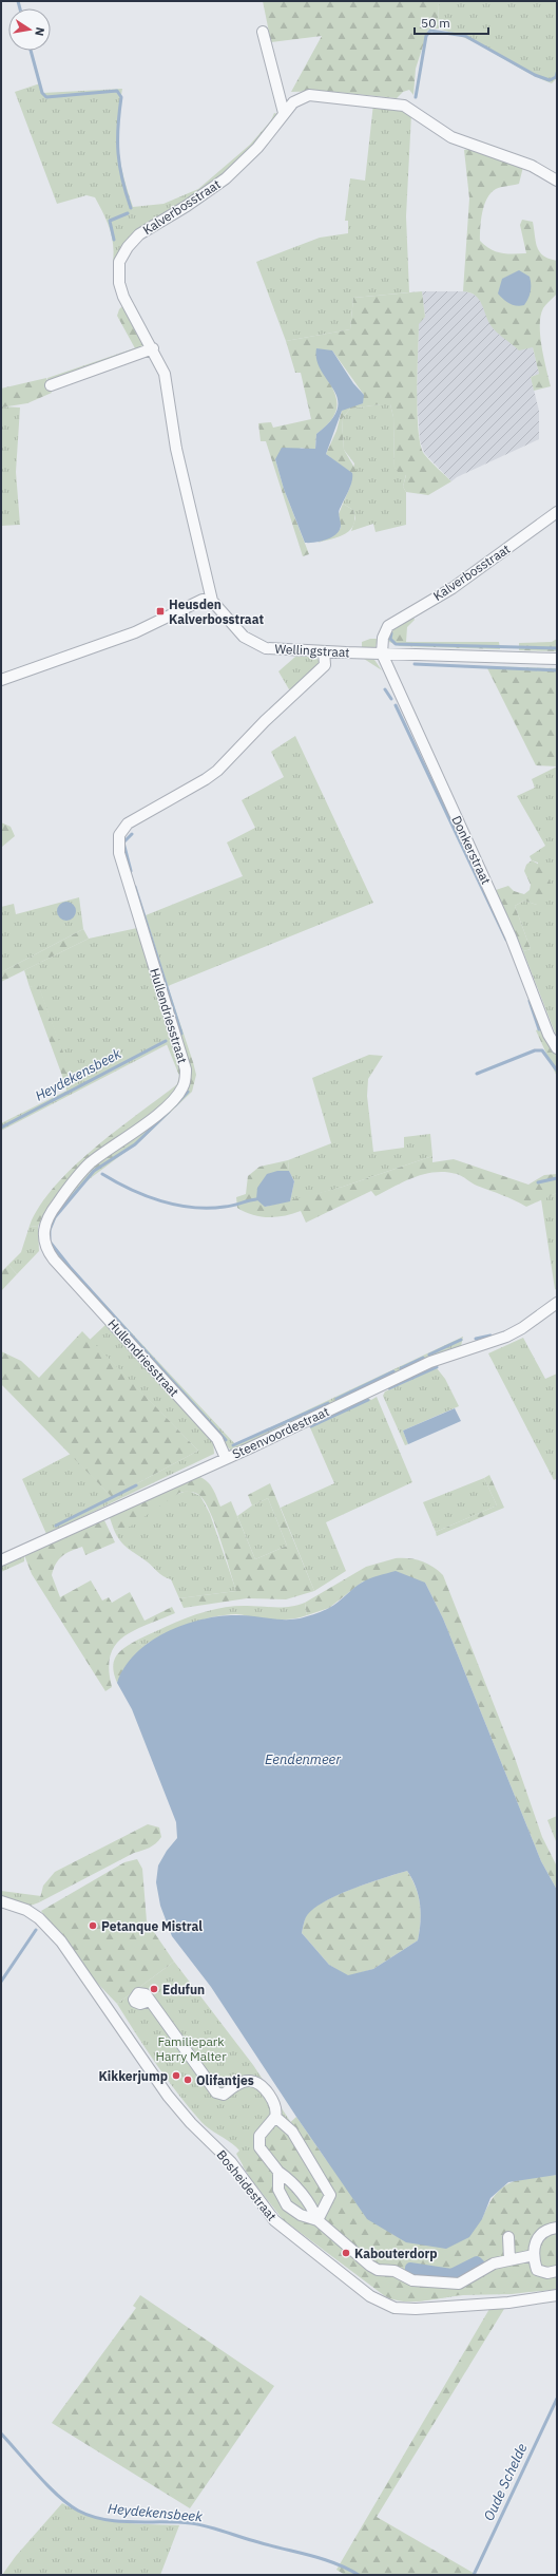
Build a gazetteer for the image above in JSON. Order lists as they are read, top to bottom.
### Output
{
  "streets": {
    "street": [
      "Kalverbosstraat",
      "Wellingstraat",
      "Donkerstraat",
      "Hullendriesstraat",
      "Steenvoordestraat",
      "Bosheidestraat"
    ]
  },
  "crossings": [
    ["Kalverbosstraat", "Wellingstraat"],
    ["Kalverbosstraat", "Donkerstraat"],
    ["Wellingstraat", "Donkerstraat"],
    ["Wellingstraat", "Hullendriesstraat"],
    ["Hullendriesstraat", "Steenvoordestraat"]
  ],
  "water": ["Heydekensbeek", "Eendenmeer", "Oude Schelde"],
  "parks": ["Familiepark Harry Malter"],
  "places": {
    "transit": ["Heusden Kalverbosstraat"],
    "other": [
      "Petanque Mistral",
      "Edufun",
      "Kikkerjump",
      "Olifantjes",
      "Kabouterdorp"
    ]
  },
  "scale_bar": "50 m",
  "north": "right"
}
